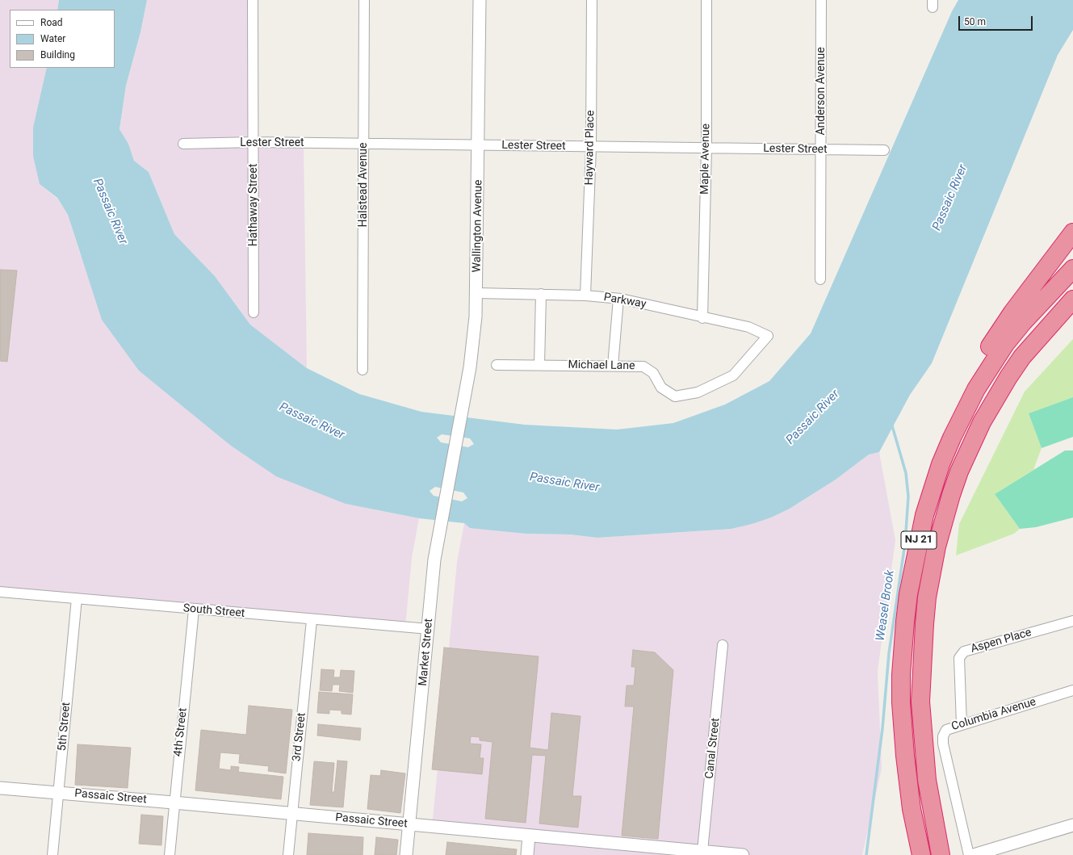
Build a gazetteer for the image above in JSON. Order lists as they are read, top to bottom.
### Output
{
  "streets": {
    "highway": ["NJ 21"],
    "street": [
      "Anderson Avenue",
      "Lester Street",
      "Hayward Place",
      "Maple Avenue",
      "Halstead Avenue",
      "Hathaway Street",
      "Wallington Avenue",
      "Parkway",
      "Michael Lane",
      "South Street",
      "Aspen Place",
      "Market Street",
      "Columbia Avenue",
      "5th Street",
      "4th Street",
      "3rd Street",
      "Canal Street",
      "Passaic Street"
    ]
  },
  "crossings": [
    ["Anderson Avenue", "Lester Street"],
    ["Lester Street", "Hayward Place"],
    ["Lester Street", "Maple Avenue"],
    ["Lester Street", "Halstead Avenue"],
    ["Lester Street", "Hathaway Street"],
    ["Lester Street", "Wallington Avenue"],
    ["Hayward Place", "Parkway"],
    ["Maple Avenue", "Parkway"],
    ["Wallington Avenue", "Parkway"],
    ["Wallington Avenue", "Market Street"],
    ["Parkway", "Michael Lane"],
    ["South Street", "Market Street"],
    ["South Street", "5th Street"],
    ["South Street", "4th Street"],
    ["South Street", "3rd Street"],
    ["Aspen Place", "Columbia Avenue"],
    ["Market Street", "Passaic Street"],
    ["5th Street", "Passaic Street"],
    ["4th Street", "Passaic Street"],
    ["3rd Street", "Passaic Street"],
    ["Canal Street", "Passaic Street"]
  ],
  "water": ["Passaic River", "Weasel Brook"],
  "legend": ["Road", "Water", "Building"],
  "scale_bar": "50 m"
}
